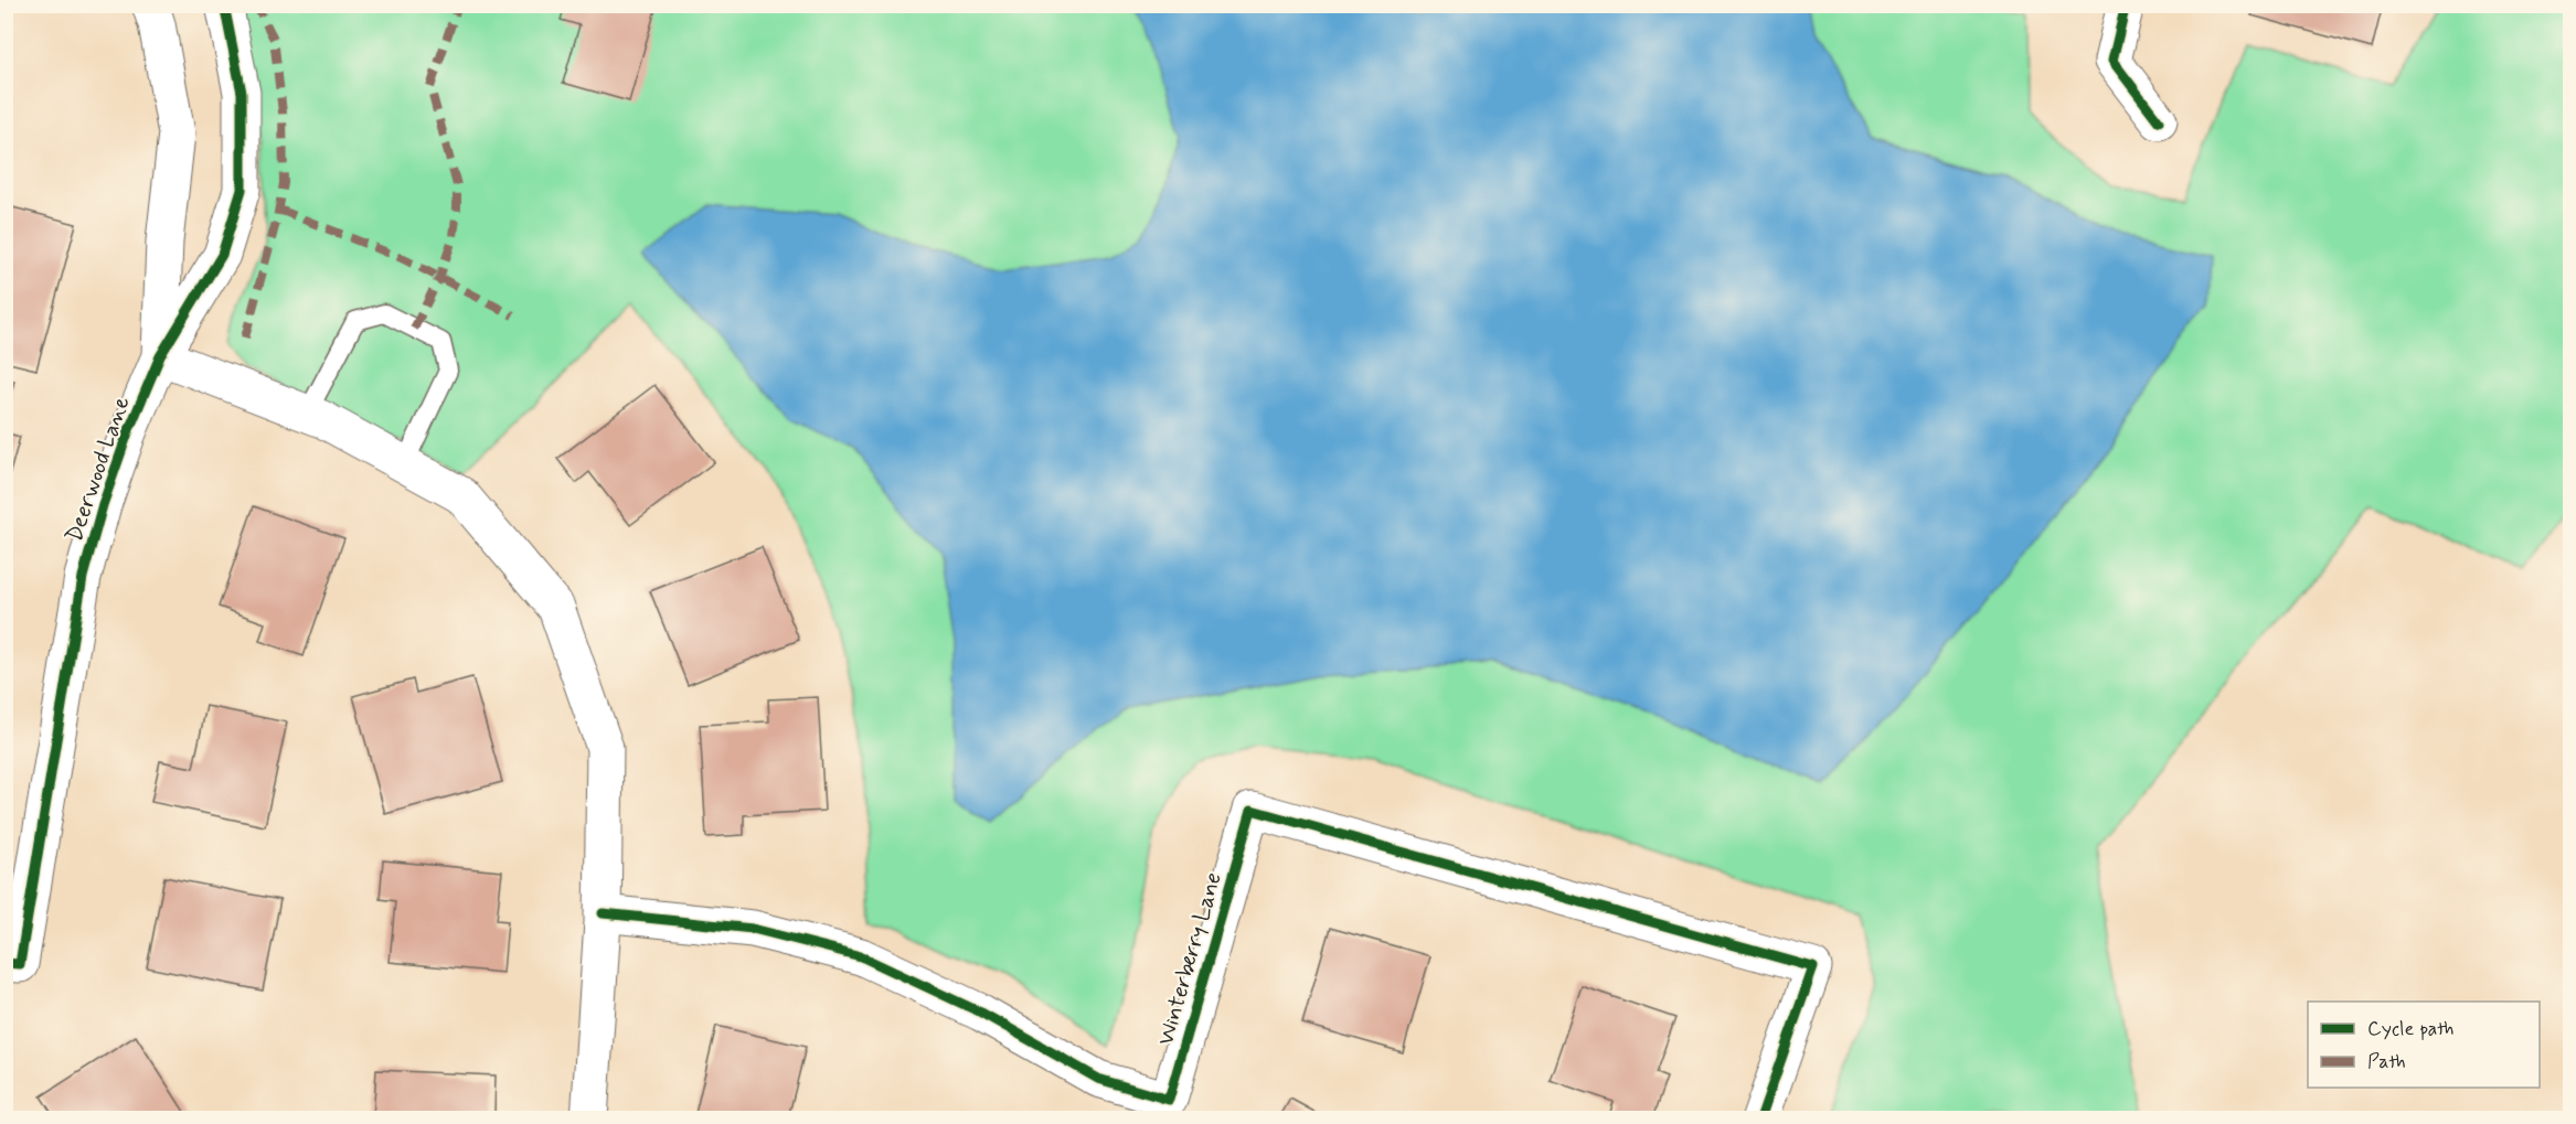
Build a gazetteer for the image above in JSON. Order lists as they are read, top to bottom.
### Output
{
  "streets": {
    "street": ["Deerwood Lane", "Winterberry Lane"]
  },
  "legend": ["Cycle path", "Path"]
}
